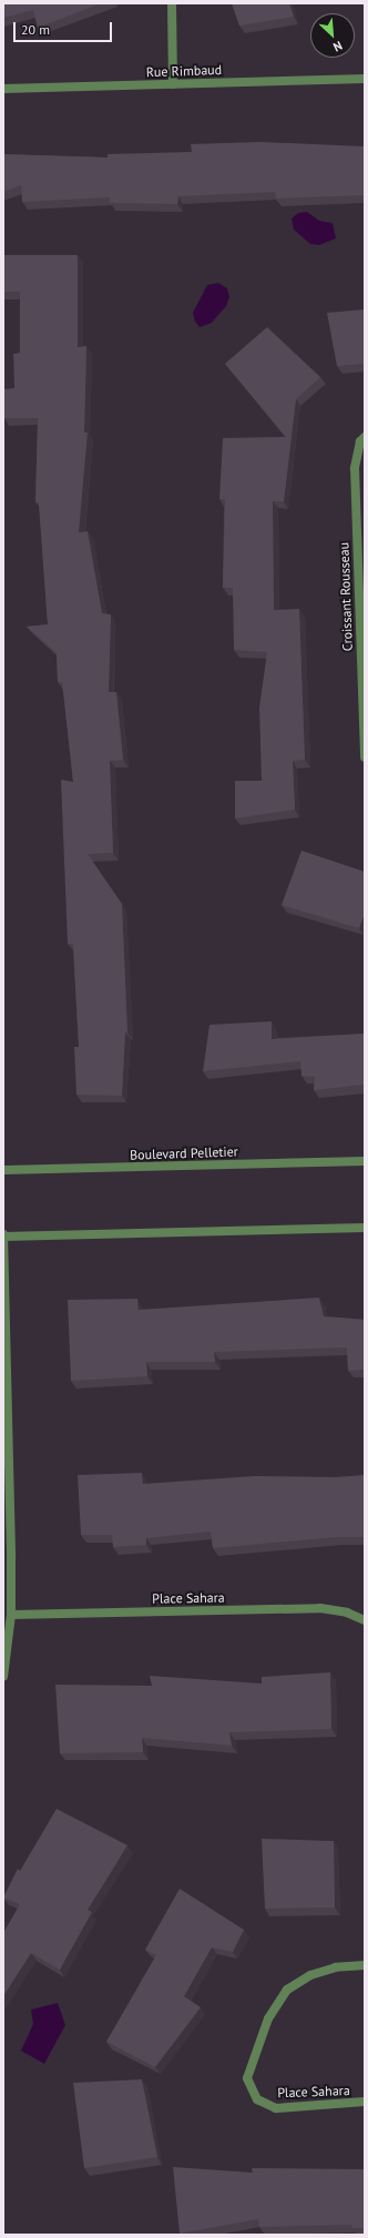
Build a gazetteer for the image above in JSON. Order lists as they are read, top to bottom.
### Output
{
  "streets": {
    "street": [
      "Rue Rimbaud",
      "Croissant Rousseau",
      "Boulevard Pelletier",
      "Place Sahara"
    ]
  },
  "scale_bar": "20 m",
  "north": "bottom right"
}
